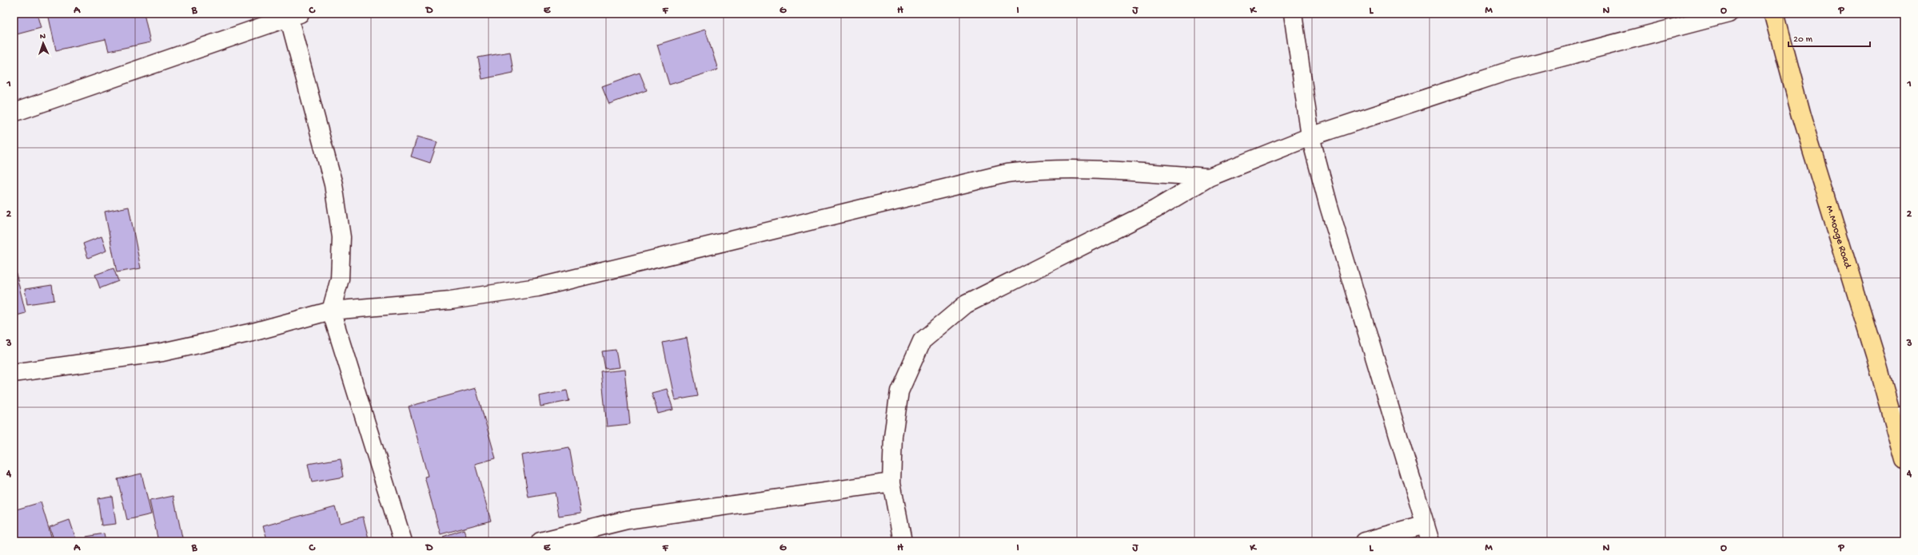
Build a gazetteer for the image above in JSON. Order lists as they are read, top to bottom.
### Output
{
  "streets": {
    "highway": ["M.Mooge Road"]
  },
  "scale_bar": "20 m",
  "north": "top",
  "grid": {
    "columns": [
      "A",
      "B",
      "C",
      "D",
      "E",
      "F",
      "G",
      "H",
      "I",
      "J",
      "K",
      "L",
      "M",
      "N",
      "O",
      "P"
    ],
    "rows": [
      "1",
      "2",
      "3",
      "4"
    ]
  }
}
